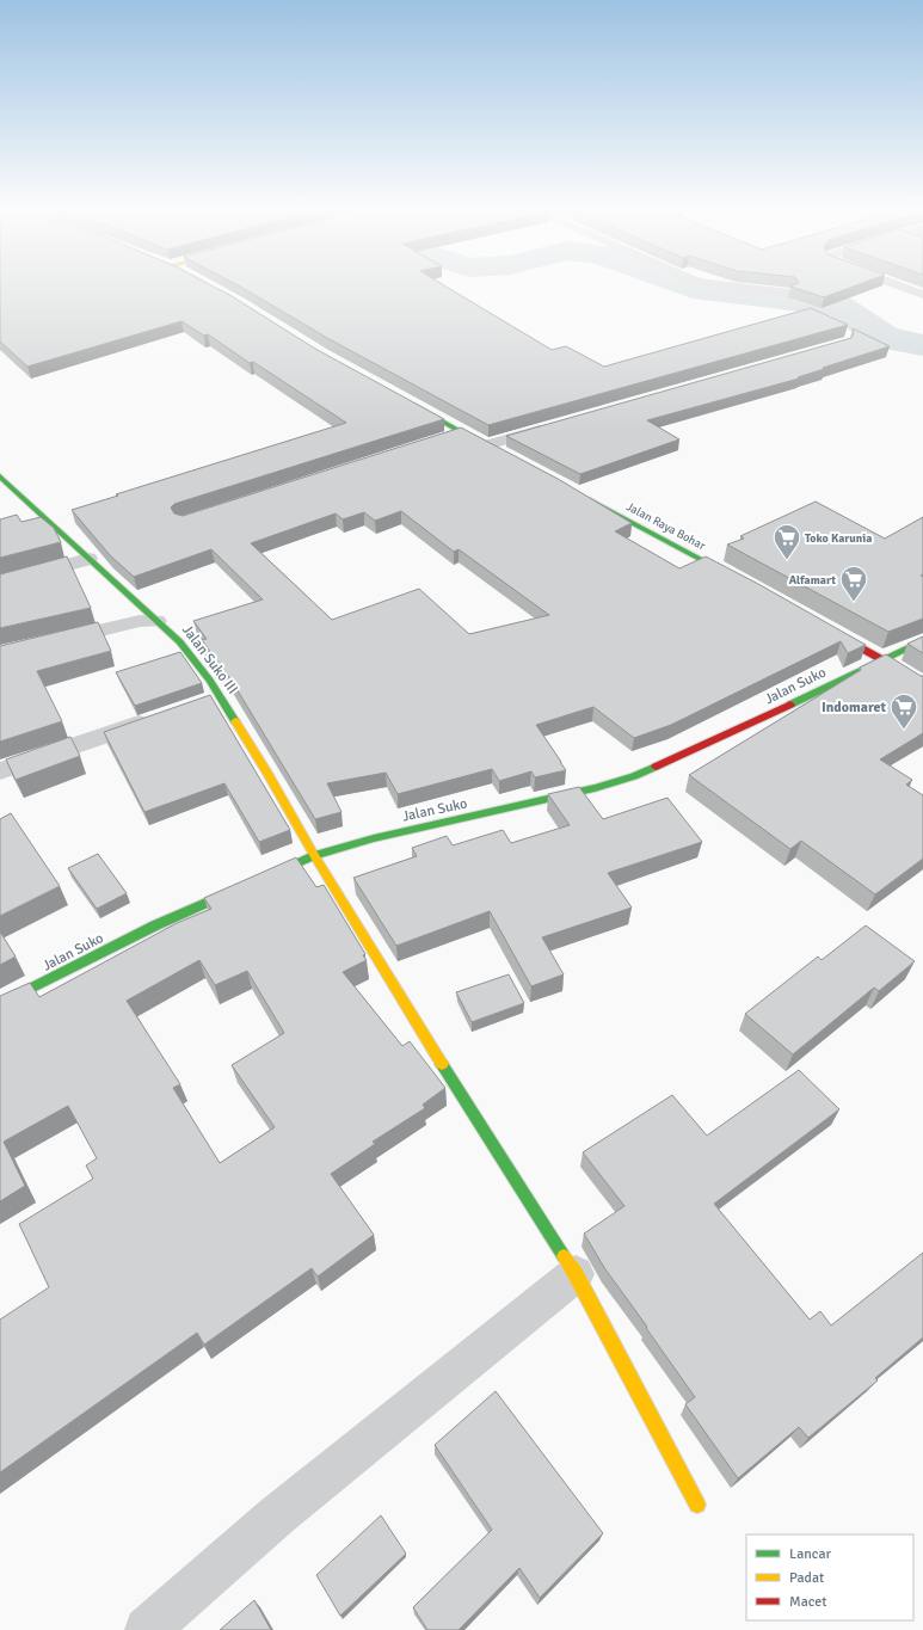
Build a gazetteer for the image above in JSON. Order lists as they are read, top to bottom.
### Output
{
  "streets": {
    "street": ["Jalan Raya Bohar", "Jalan Suko III", "Jalan Suko"]
  },
  "crossings": [
    ["Jalan Suko III", "Jalan Suko"]
  ],
  "places": {
    "supermarket": ["Toko Karunia", "Alfamart", "Indomaret"]
  },
  "legend": ["Lancar", "Padat", "Macet"]
}
